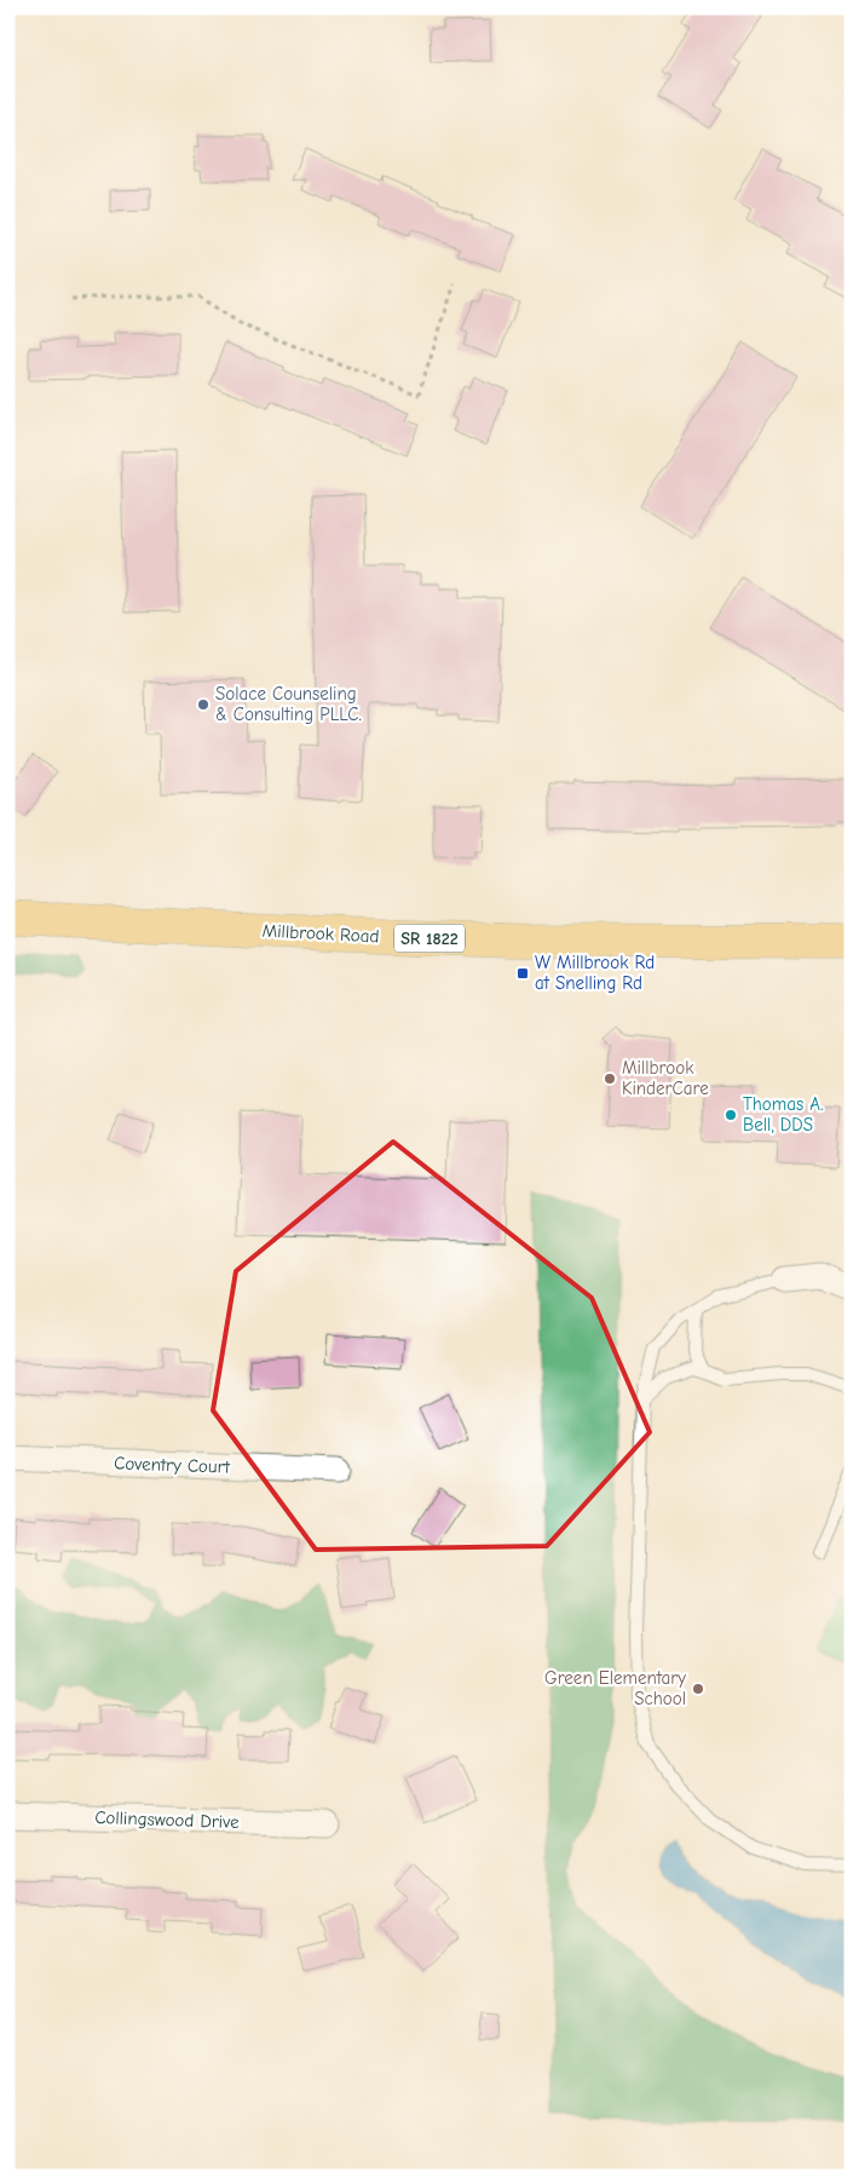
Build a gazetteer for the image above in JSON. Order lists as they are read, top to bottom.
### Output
{
  "streets": {
    "main road": ["Millbrook Road", "SR 1822"],
    "street": ["Coventry Court", "Collingswood Drive"]
  },
  "places": {
    "other": [
      "Solace Counseling & Consulting PLLC.",
      "Millbrook KinderCare",
      "Thomas A. Bell, DDS",
      "Green Elementary School"
    ],
    "transit": ["W Millbrook Rd at Snelling Rd"]
  }
}
